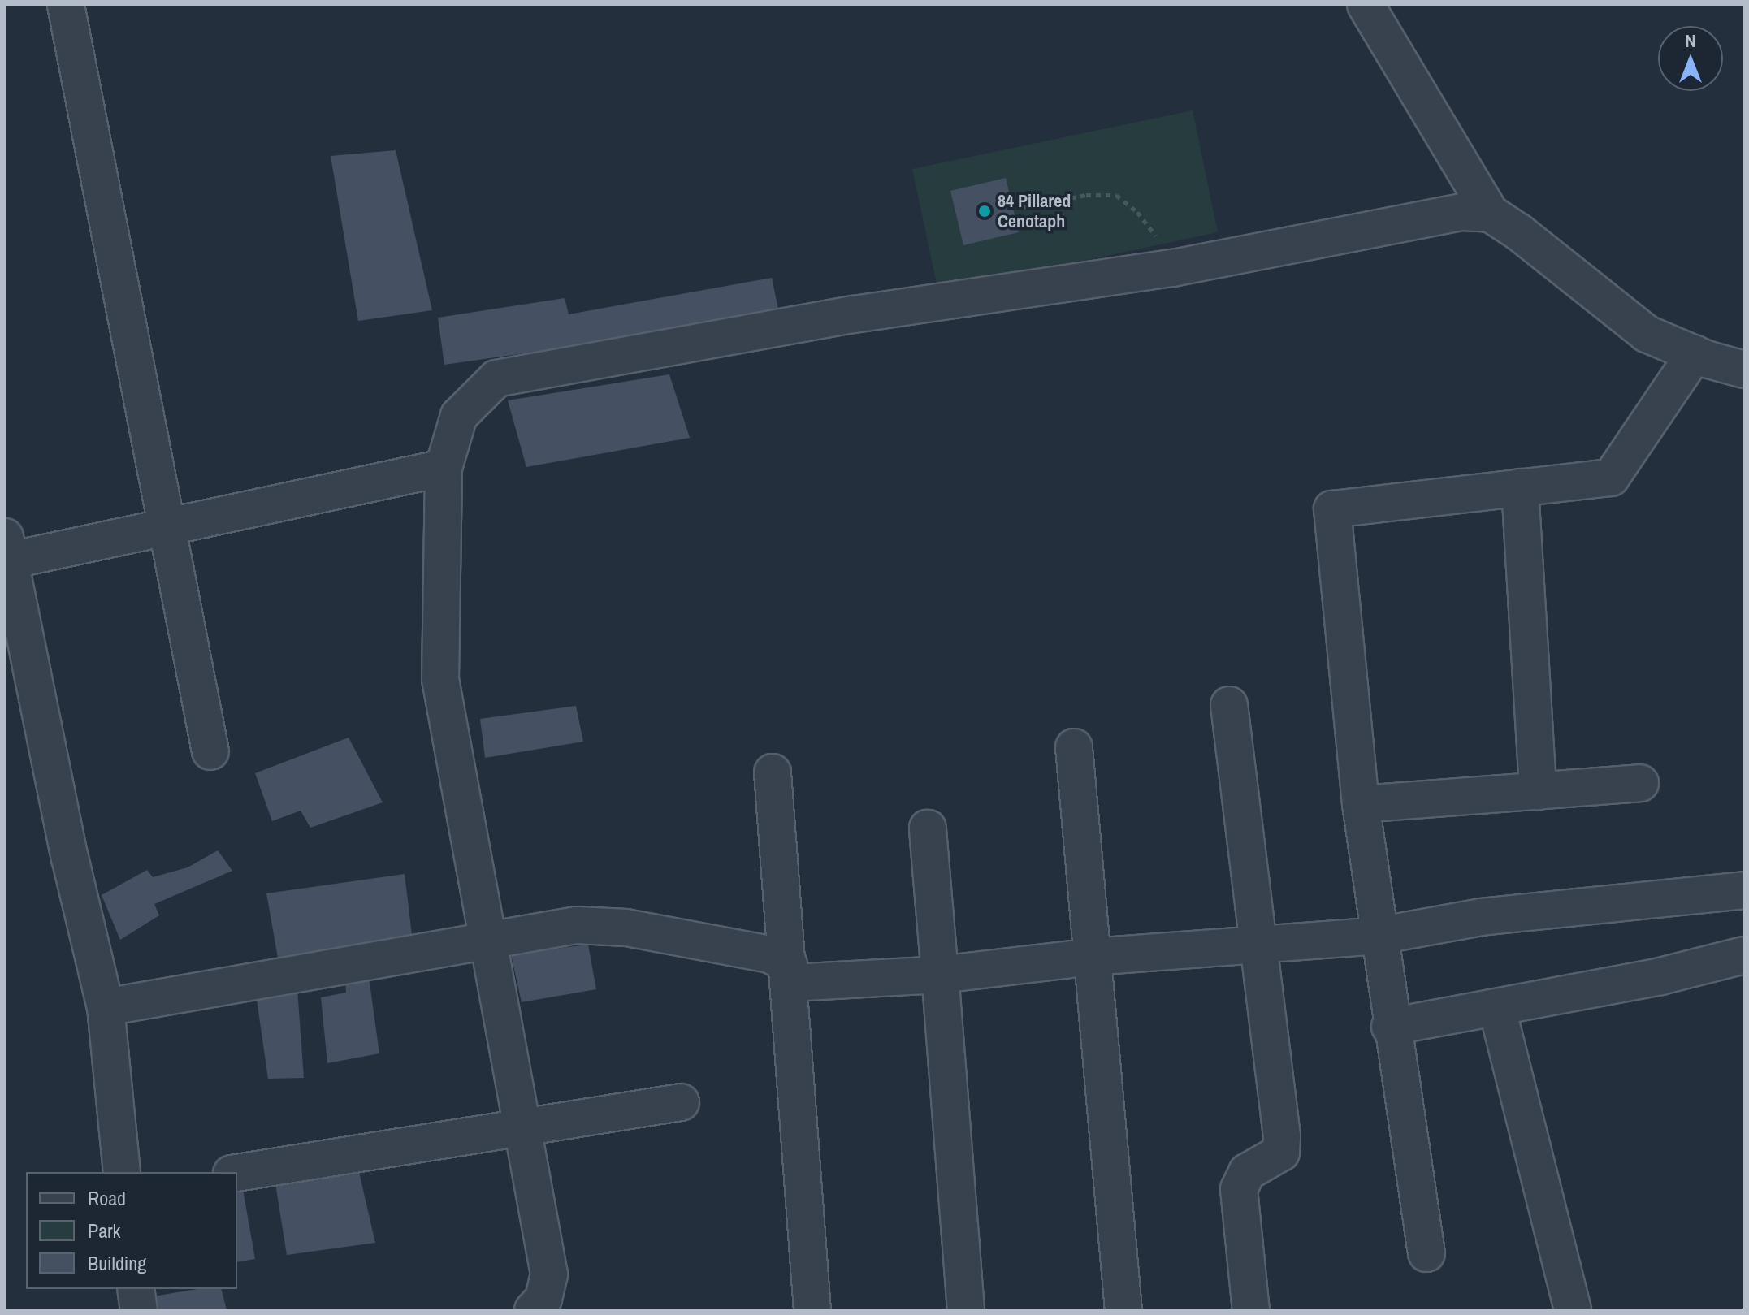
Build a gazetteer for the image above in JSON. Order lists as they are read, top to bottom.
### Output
{
  "places": ["84 Pillared Cenotaph"],
  "legend": ["Road", "Park", "Building"],
  "north": "top"
}
